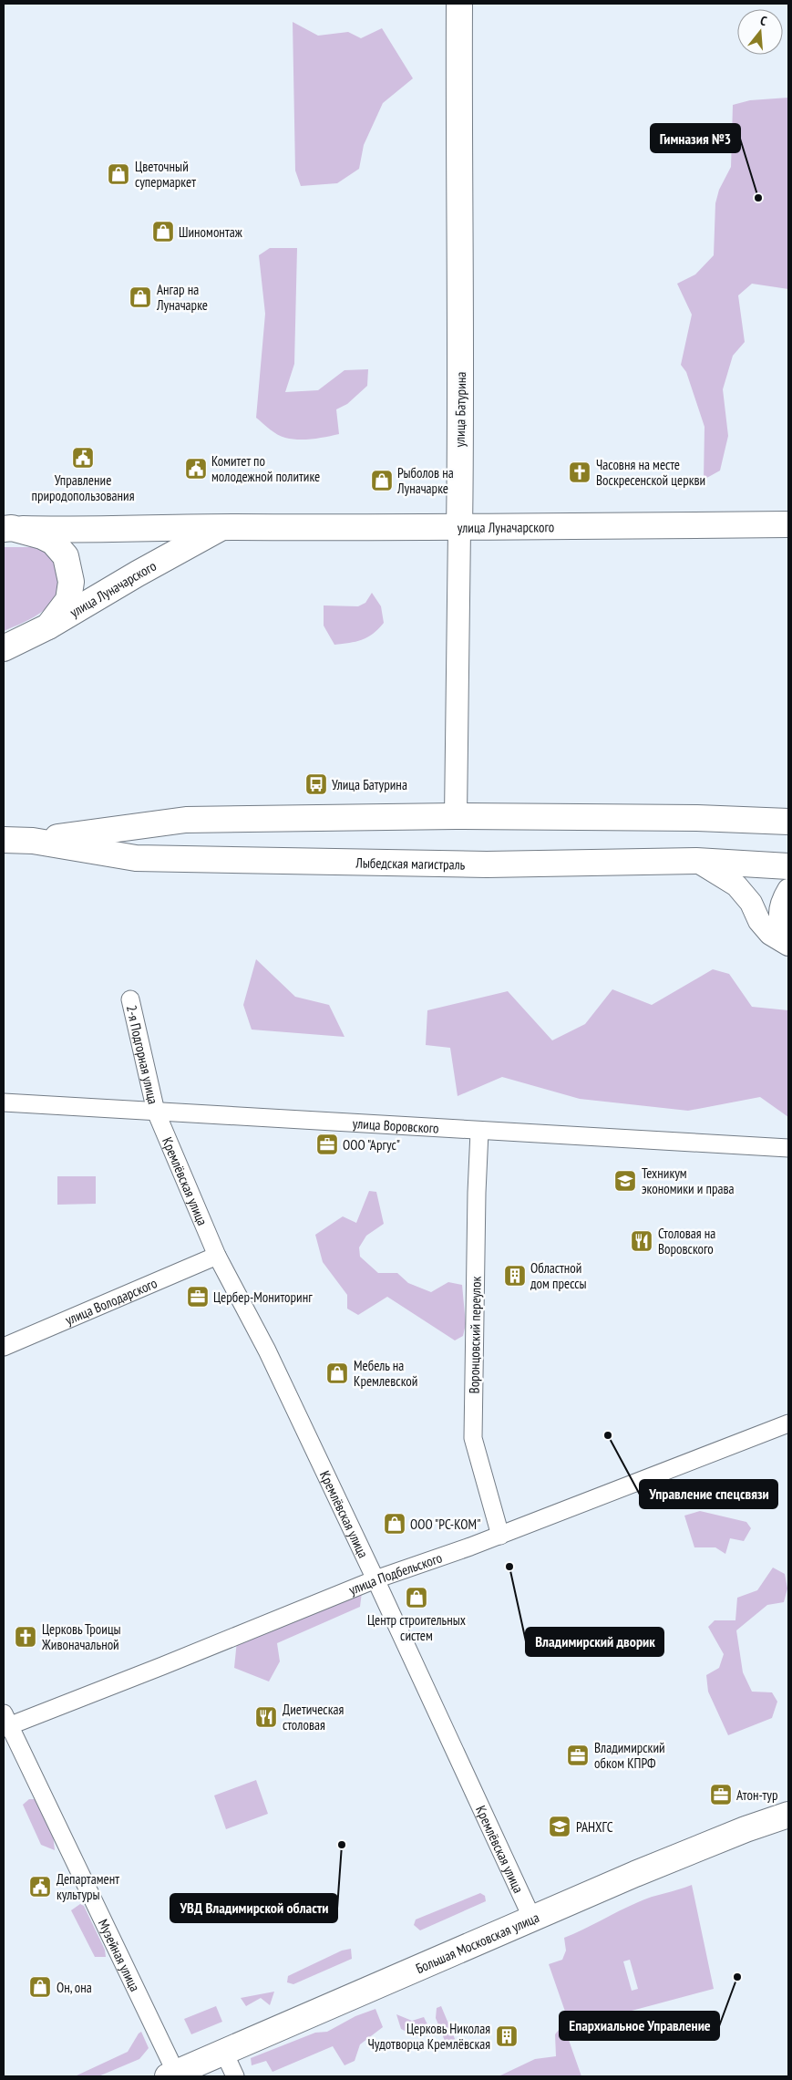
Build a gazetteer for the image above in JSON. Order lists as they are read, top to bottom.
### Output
{
  "streets": {
    "main road": [
      "улица Батурина",
      "улица Луначарского",
      "Лыбедская магистраль",
      "Большая Московская улица"
    ],
    "street": [
      "2-я Подгорная улица",
      "улица Воровского",
      "Кремлёвская улица",
      "улица Володарского",
      "Воронцовский переулок",
      "улица Подбельского",
      "Музейная улица"
    ]
  },
  "crossings": [
    ["улица Батурина", "улица Луначарского"],
    ["улица Батурина", "Лыбедская магистраль"],
    ["2-я Подгорная улица", "улица Воровского"],
    ["2-я Подгорная улица", "Кремлёвская улица"],
    ["улица Воровского", "Кремлёвская улица"],
    ["улица Воровского", "Воронцовский переулок"],
    ["Кремлёвская улица", "улица Володарского"],
    ["Кремлёвская улица", "улица Подбельского"],
    ["Кремлёвская улица", "Большая Московская улица"],
    ["Воронцовский переулок", "улица Подбельского"],
    ["улица Подбельского", "Музейная улица"],
    ["Большая Московская улица", "Музейная улица"]
  ],
  "places": {
    "shop": [
      "Цветочный супермаркет",
      "Шиномонтаж",
      "Ангар на Луначарке",
      "Рыболов на Луначарке",
      "Мебель на Кремлевской",
      "ООО \"РС-КОМ\"",
      "Центр строительных систем",
      "Он, она"
    ],
    "other": [
      "Гимназия №3",
      "Управление спецсвязи",
      "Владимирский дворик",
      "УВД Владимирской области",
      "Епархиальное Управление"
    ],
    "public building": ["Управление природопользования", "Комитет по молодежной политике", "Департамент культуры"],
    "church": ["Часовня на месте Воскресенской церкви", "Церковь Троицы Живоначальной"],
    "bus stop": ["Улица Батурина"],
    "office": [
      "ООО \"Аргус\"",
      "Цербер-Мониторинг",
      "Владимирский обком КПРФ",
      "Атон-тур"
    ],
    "school or university": ["Техникум экономики и права", "РАНХГС"],
    "restaurant": ["Столовая на Воровского", "Диетическая столовая"],
    "building": ["Областной дом прессы", "Церковь Николая Чудотворца Кремлёвская"]
  },
  "north": "top"
}
